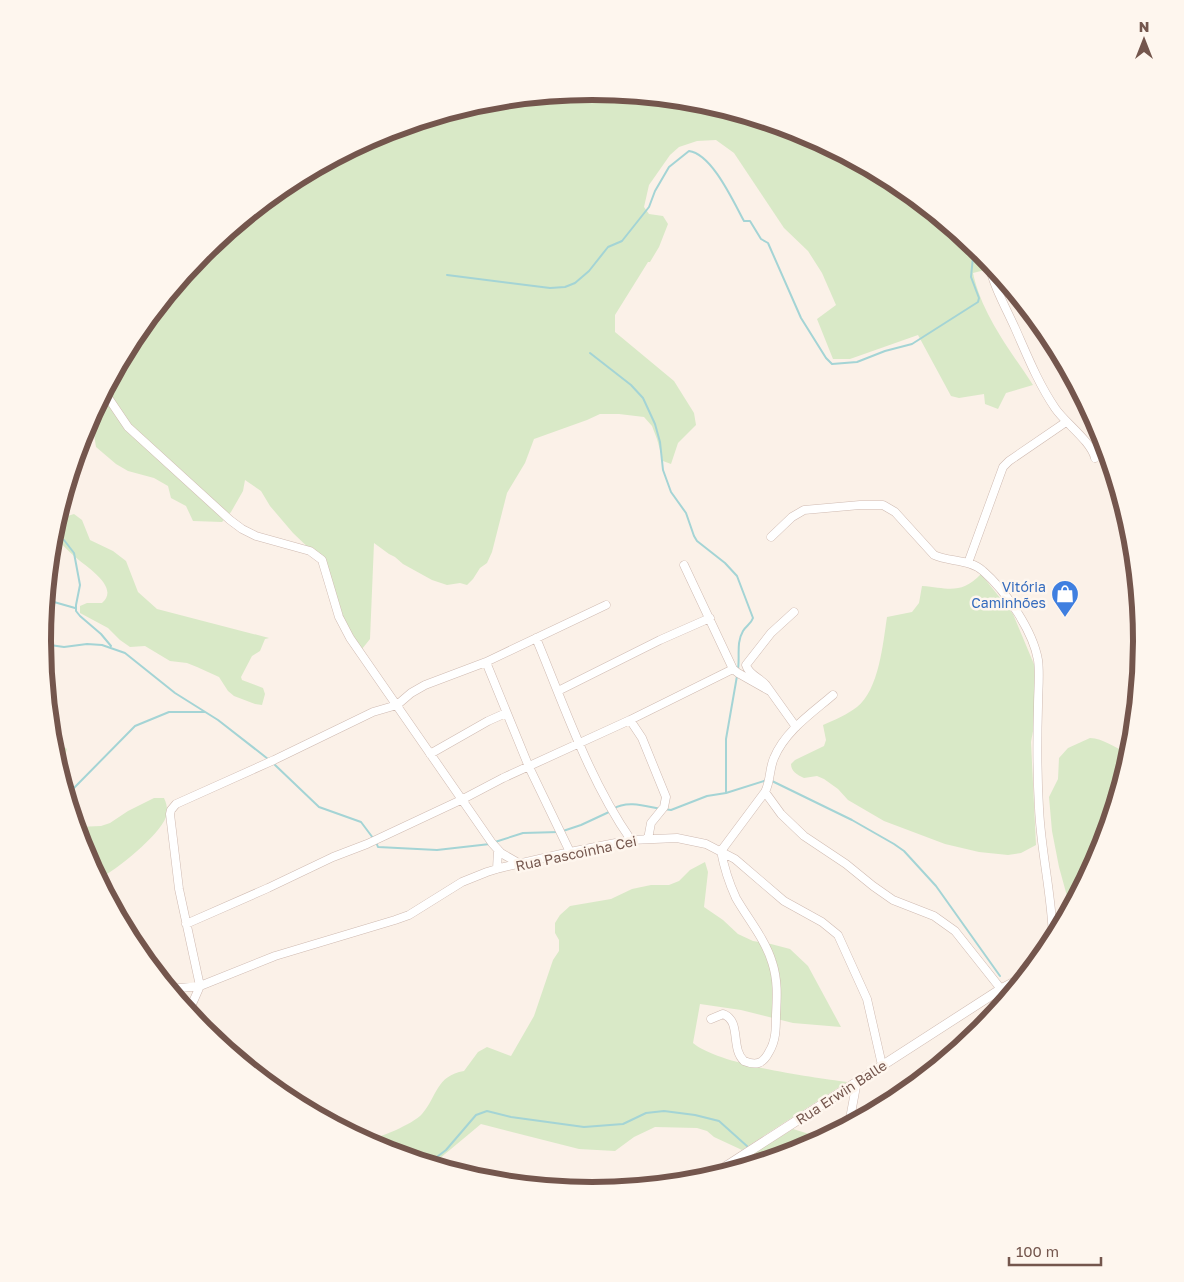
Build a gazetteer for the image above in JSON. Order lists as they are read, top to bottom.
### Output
{
  "streets": {
    "street": ["Rua Pascoinha Cei", "Rua Erwin Balle"]
  },
  "crossings": [
    ["Rua Pascoinha Cei", "Rua Erwin Balle"]
  ],
  "places": {
    "shop": ["Vitória Caminhões"]
  },
  "scale_bar": "100 m",
  "north": "top"
}
